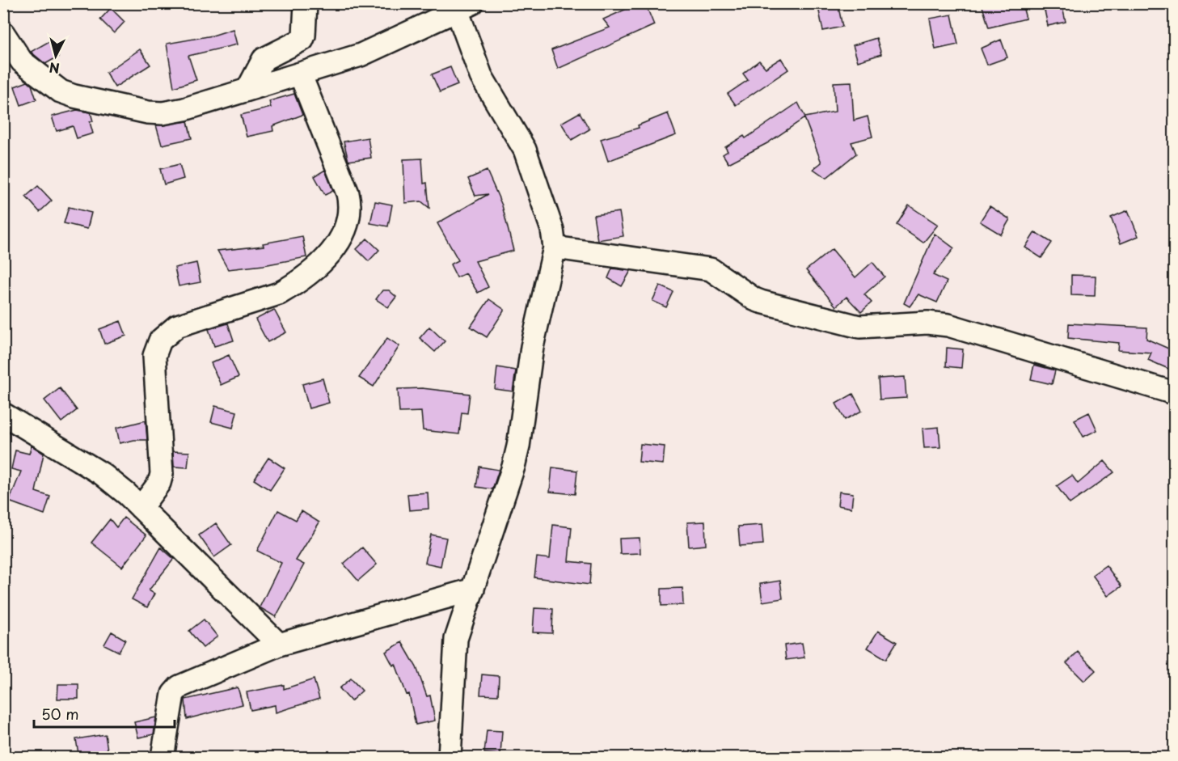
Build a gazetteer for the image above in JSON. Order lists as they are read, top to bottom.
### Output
{
  "scale_bar": "50 m",
  "north": "bottom"
}
